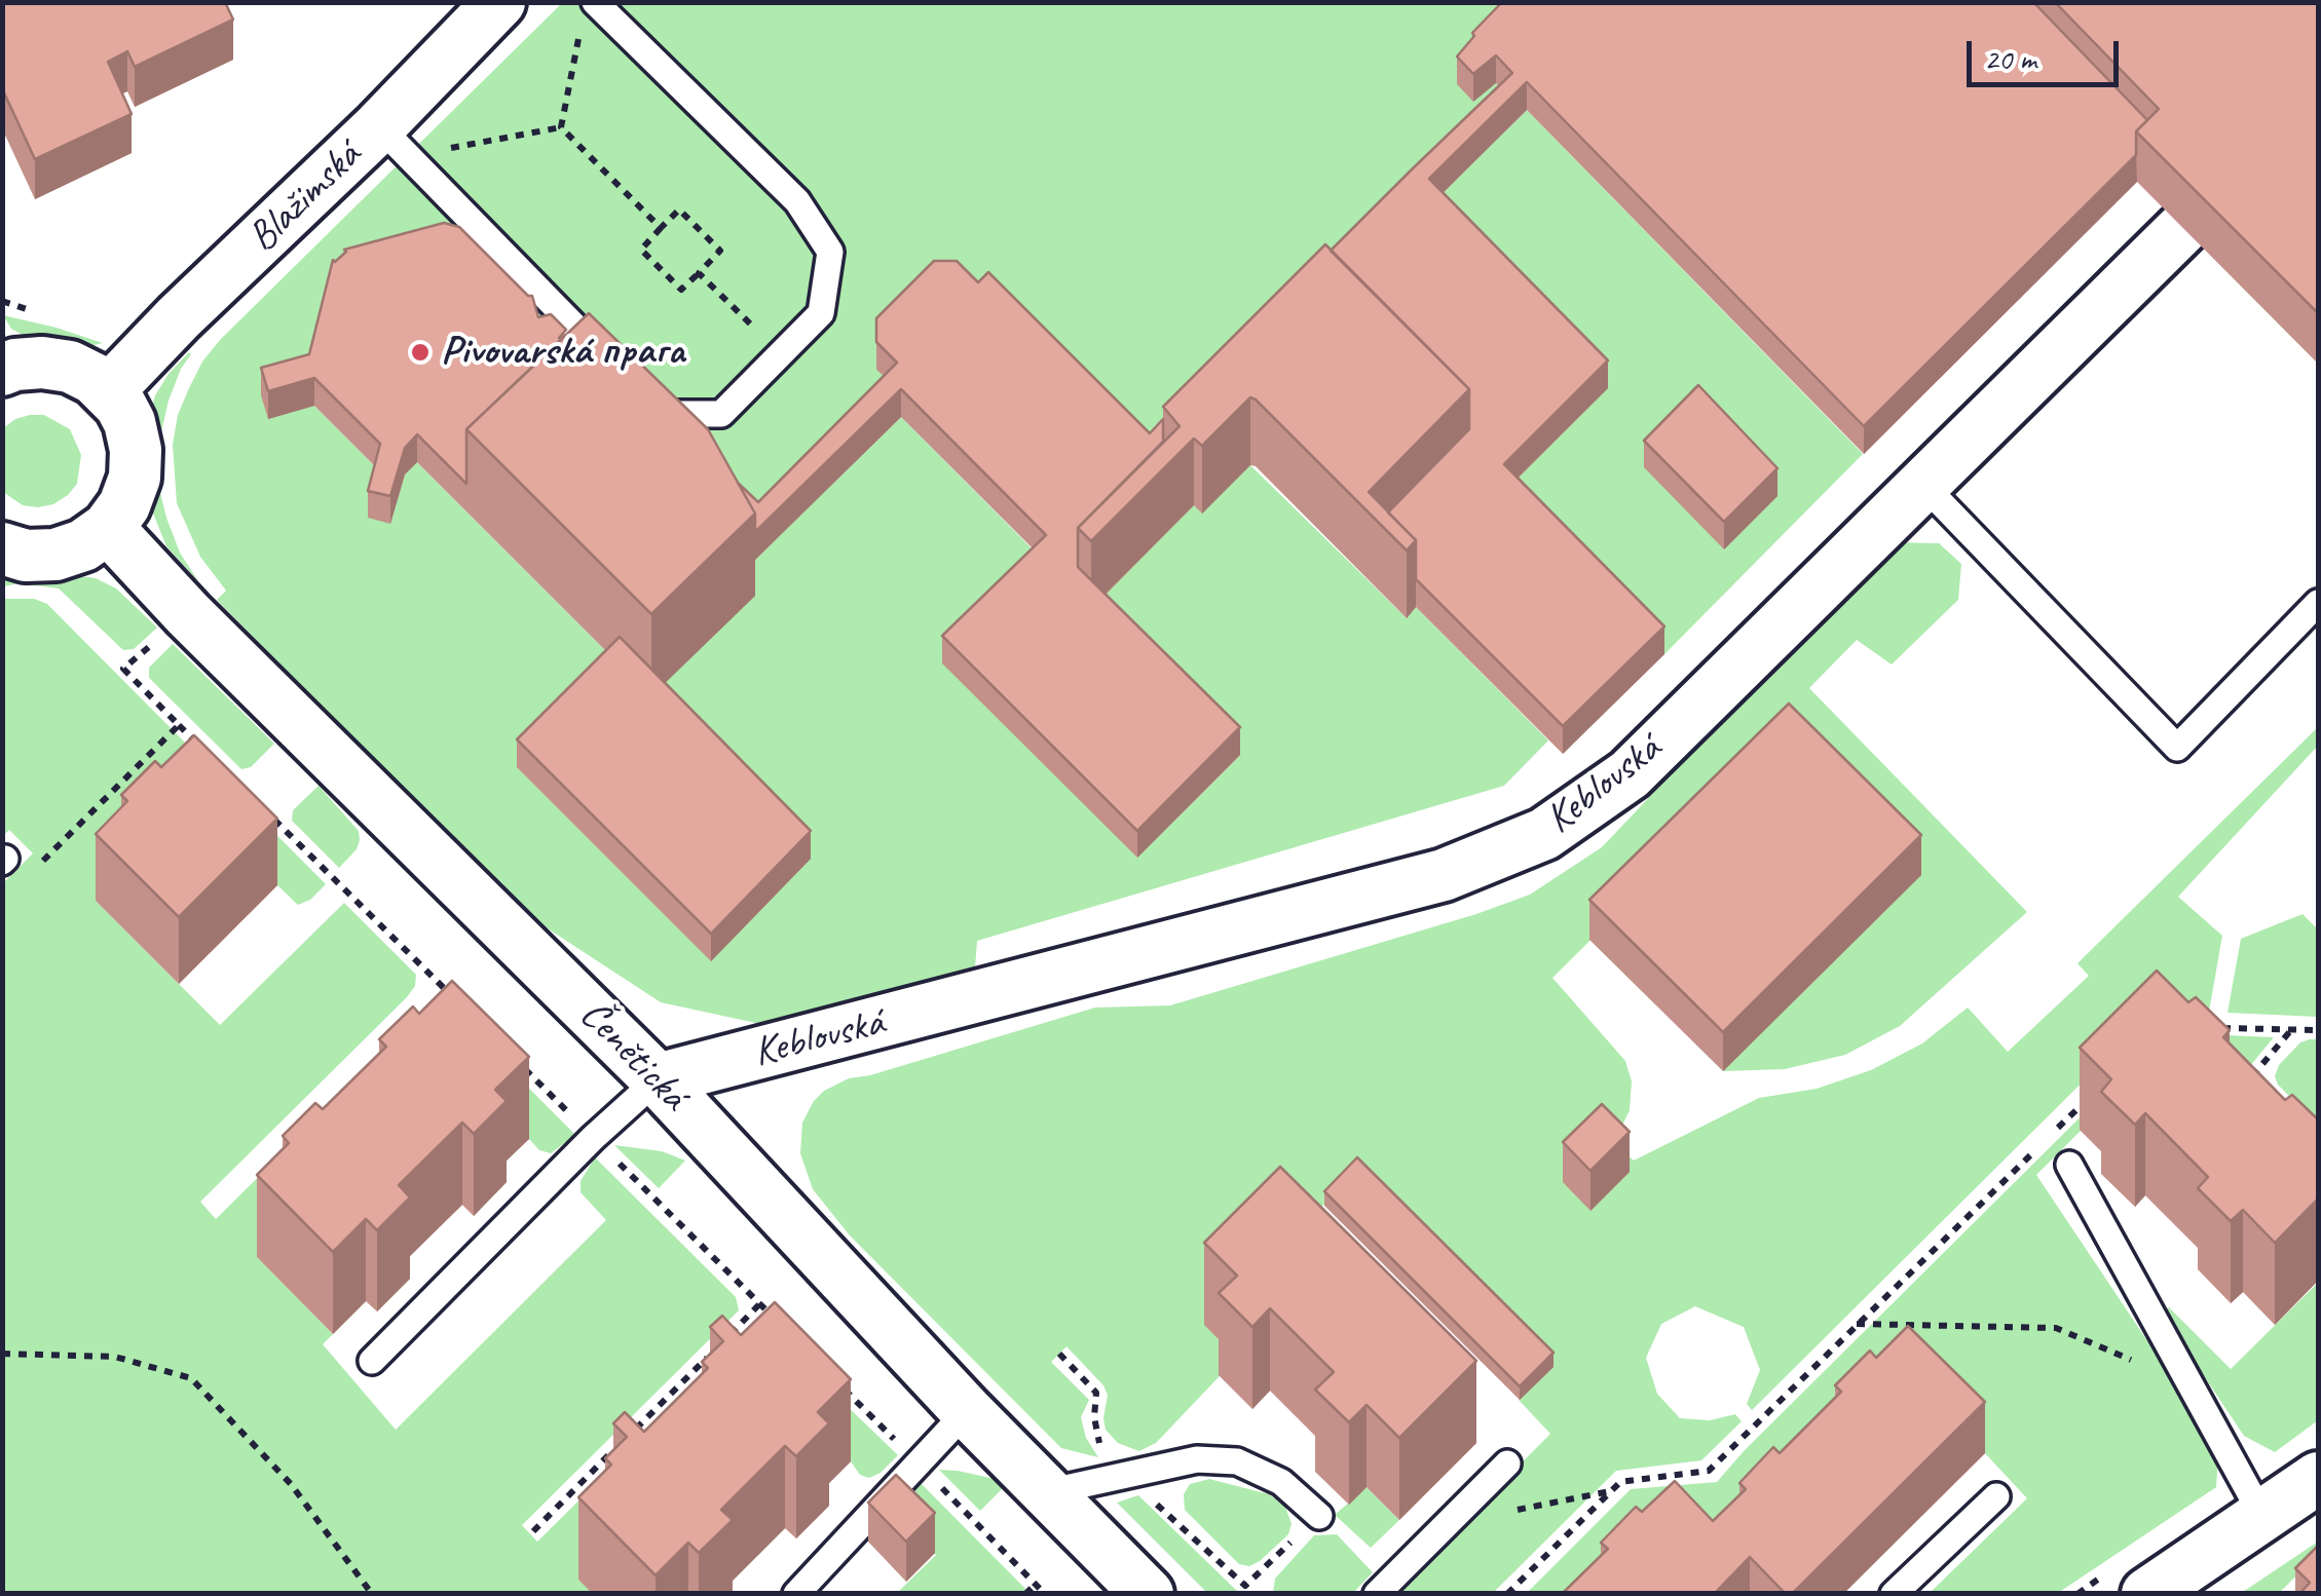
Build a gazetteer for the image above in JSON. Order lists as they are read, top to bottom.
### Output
{
  "streets": {
    "street": ["Blažimská", "Keblovská", "Čenětická"]
  },
  "crossings": [
    ["Keblovská", "Čenětická"]
  ],
  "places": ["Pivovarská прага"],
  "scale_bar": "20 m"
}
